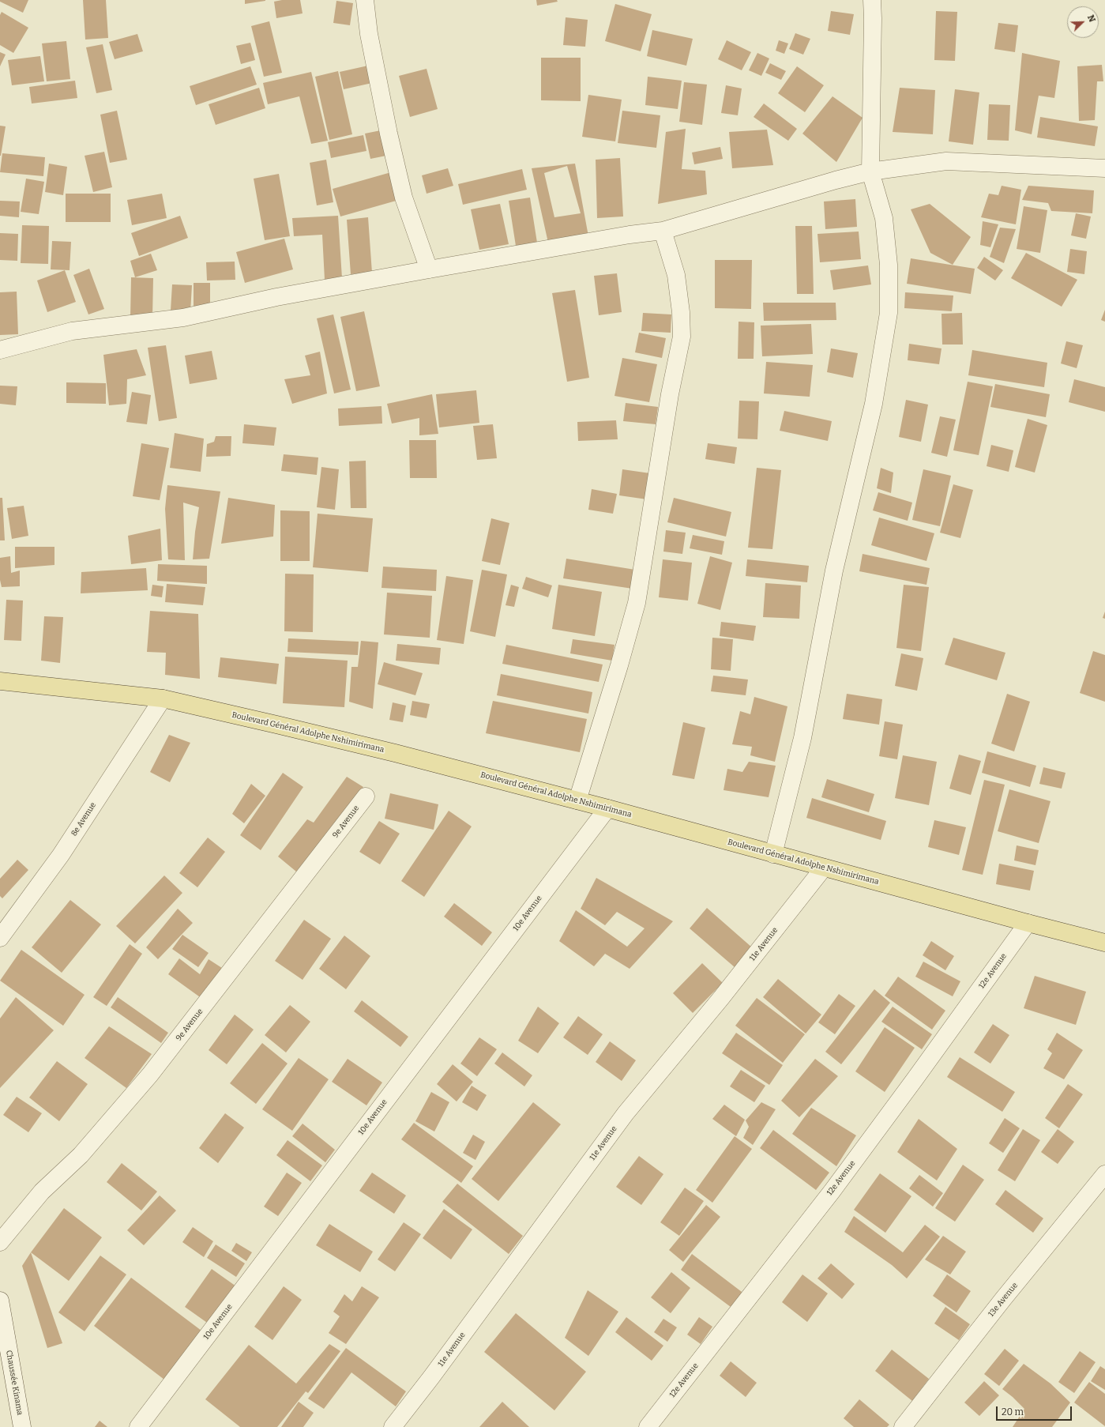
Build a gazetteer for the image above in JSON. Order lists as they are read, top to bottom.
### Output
{
  "streets": {
    "main road": ["Boulevard Général Adolphe Nshimirimana"],
    "street": [
      "8e Avenue",
      "9e Avenue",
      "10e Avenue",
      "11e Avenue",
      "12e Avenue",
      "13e Avenue",
      "Chaussée Kinama"
    ]
  },
  "crossings": [
    ["Boulevard Général Adolphe Nshimirimana", "8e Avenue"],
    ["Boulevard Général Adolphe Nshimirimana", "10e Avenue"],
    ["Boulevard Général Adolphe Nshimirimana", "11e Avenue"],
    ["Boulevard Général Adolphe Nshimirimana", "12e Avenue"]
  ],
  "scale_bar": "20 m",
  "north": "top right"
}
